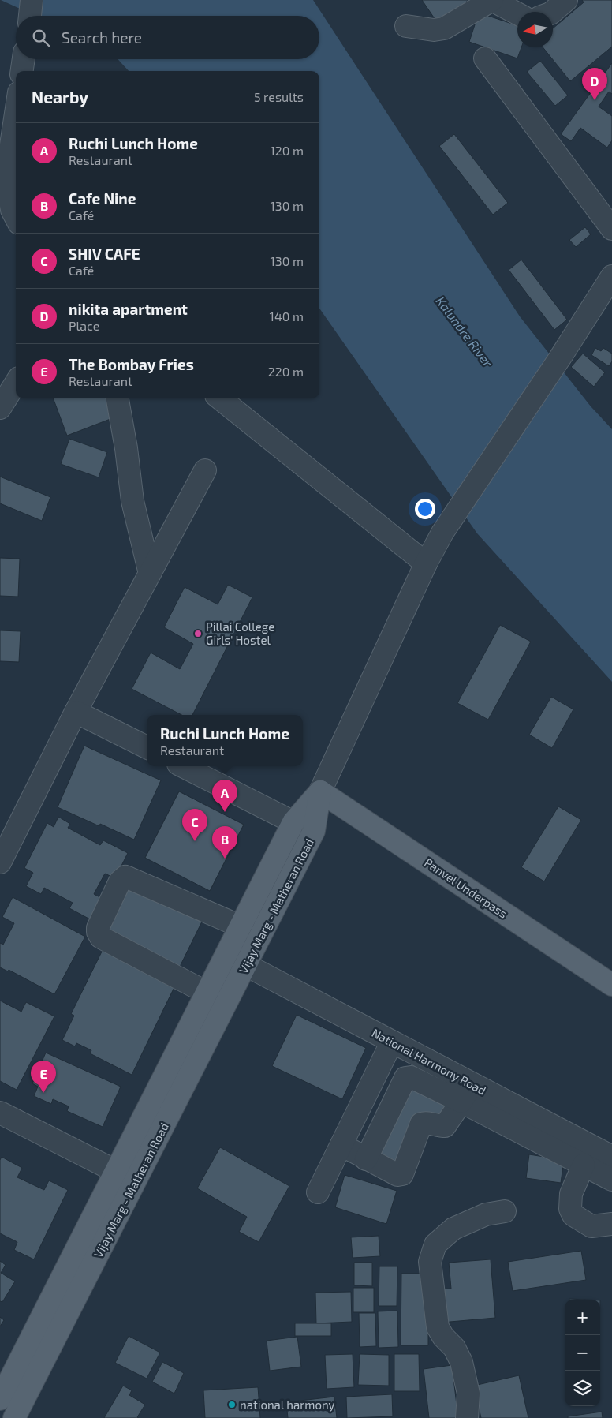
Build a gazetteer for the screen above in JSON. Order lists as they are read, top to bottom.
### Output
{
  "streets": {
    "main road": ["Panvel Underpass", "Vijay Marg - Matheran Road"],
    "street": ["National Harmony Road"]
  },
  "crossings": [
    ["Panvel Underpass", "Vijay Marg - Matheran Road"],
    ["Vijay Marg - Matheran Road", "National Harmony Road"]
  ],
  "water": ["Kalundre River"],
  "places": ["Pillai College Girls' Hostel", "national harmony"],
  "north": "left",
  "page": {
    "search": "Search here",
    "pins": [
      "D",
      "A",
      "C",
      "B",
      "E"
    ],
    "heading": ["Nearby", "5 results"],
    "list": [
      {
        "mark": "A",
        "name": "Ruchi Lunch Home",
        "note": "Restaurant",
        "value": "120 m"
      },
      {
        "mark": "B",
        "name": "Cafe Nine",
        "note": "Café",
        "value": "130 m"
      },
      {
        "mark": "C",
        "name": "SHIV CAFE",
        "note": "Café",
        "value": "130 m"
      },
      {
        "mark": "D",
        "name": "nikita apartment",
        "note": "Place",
        "value": "140 m"
      },
      {
        "mark": "E",
        "name": "The Bombay Fries",
        "note": "Restaurant",
        "value": "220 m"
      }
    ],
    "popup": ["Ruchi Lunch Home", "Restaurant"],
    "map_buttons": ["+", "−"]
  }
}
